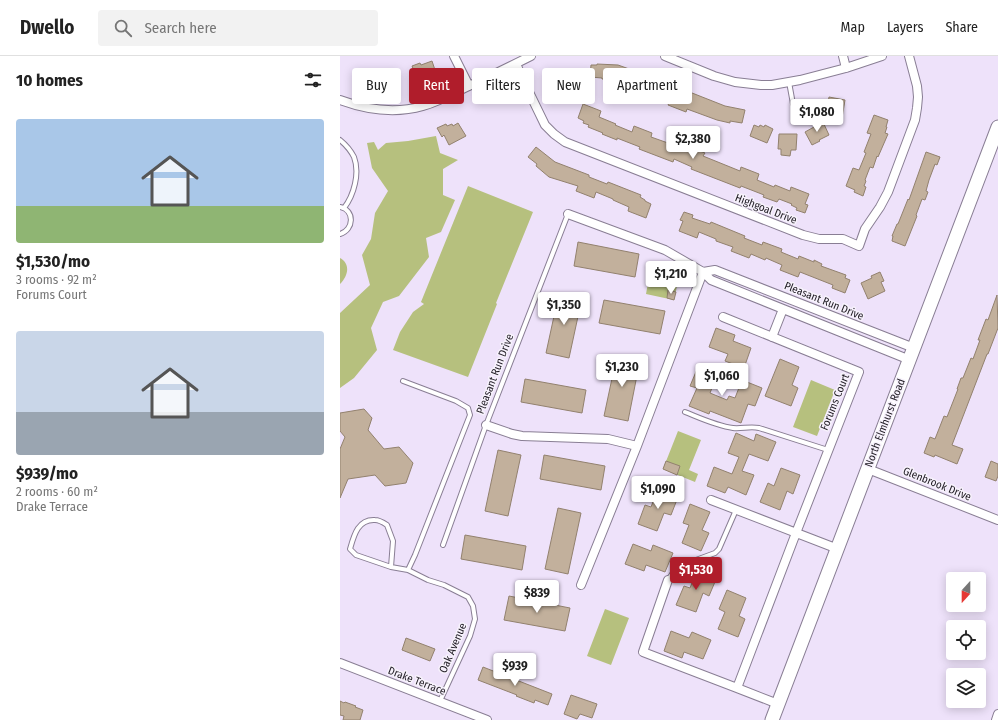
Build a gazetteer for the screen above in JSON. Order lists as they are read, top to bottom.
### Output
{
  "streets": {
    "main road": ["North Elmhurst Road"],
    "street": [
      "Highgoal Drive",
      "Pleasant Run Drive",
      "Forums Court",
      "Glenbrook Drive",
      "Drake Terrace"
    ],
    "lane": ["Oak Avenue"]
  },
  "crossings": [
    ["Pleasant Run Drive", "North Elmhurst Road"],
    ["North Elmhurst Road", "Glenbrook Drive"],
    ["Oak Avenue", "Drake Terrace"]
  ],
  "north": "bottom",
  "page": {
    "header": "Dwello",
    "search": "Search here",
    "nav": ["Map", "Layers", "Share"],
    "heading": "10 homes",
    "chip": [
      "Buy",
      "Rent",
      "Filters",
      "New",
      "Apartment"
    ],
    "price": [
      "$1,080",
      "$2,380",
      "$1,210",
      "$1,350",
      "$1,230",
      "$1,060",
      "$1,090",
      "$1,530",
      "$839",
      "$939"
    ],
    "list": [
      {
        "name": "$1,530/mo",
        "note": "3 rooms · 92 m² · Forums Court"
      },
      {
        "name": "$939/mo",
        "note": "2 rooms · 60 m² · Drake Terrace"
      }
    ]
  }
}
